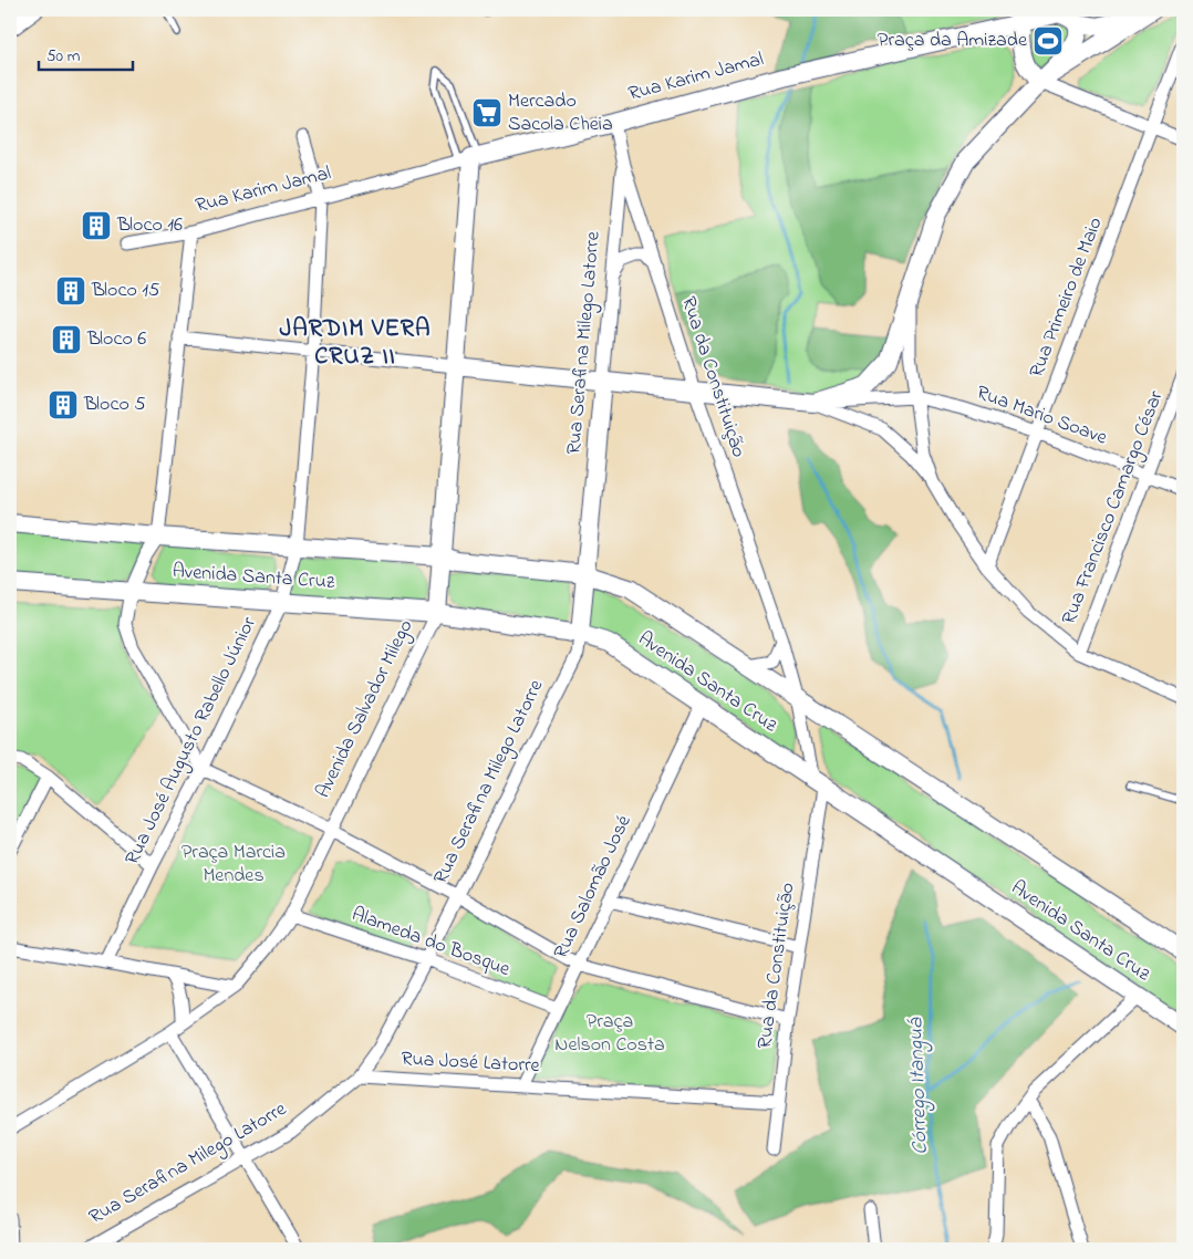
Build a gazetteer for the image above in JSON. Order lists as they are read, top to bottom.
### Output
{
  "streets": {
    "main road": [
      "Rua Karim Jamal",
      "Rua Serafina Milego Latorre",
      "Avenida Santa Cruz",
      "Avenida Salvador Milego"
    ],
    "street": [
      "Rua Primeiro de Maio",
      "Rua da Constituição",
      "Rua Mario Soave",
      "Rua Francisco Camargo César",
      "Rua José Augusto Rabello Júnior",
      "Rua Salomão José",
      "Alameda do Bosque",
      "Rua José Latorre"
    ]
  },
  "crossings": [
    ["Rua Karim Jamal", "Rua da Constituição"],
    ["Rua Karim Jamal", "Avenida Salvador Milego"],
    ["Rua Karim Jamal", "Rua José Augusto Rabello Júnior"],
    ["Rua Primeiro de Maio", "Rua Mario Soave"],
    ["Rua Serafina Milego Latorre", "Rua da Constituição"],
    ["Rua Serafina Milego Latorre", "Avenida Santa Cruz"],
    ["Rua Serafina Milego Latorre", "Alameda do Bosque"],
    ["Rua Serafina Milego Latorre", "Rua José Latorre"],
    ["Rua da Constituição", "Avenida Santa Cruz"],
    ["Rua da Constituição", "Rua José Latorre"],
    ["Rua Mario Soave", "Rua Francisco Camargo César"],
    ["Avenida Santa Cruz", "Avenida Salvador Milego"],
    ["Avenida Santa Cruz", "Rua José Augusto Rabello Júnior"],
    ["Avenida Santa Cruz", "Rua Salomão José"],
    ["Avenida Salvador Milego", "Alameda do Bosque"],
    ["Rua Salomão José", "Alameda do Bosque"],
    ["Rua Salomão José", "Rua José Latorre"]
  ],
  "districts": ["JARDIM VERA CRUZ II"],
  "water": ["Córrego Itanguá"],
  "parks": ["Praça Marcia Mendes", "Praça Nelson Costa"],
  "places": {
    "sports": ["Praça da Amizade"],
    "supermarket": ["Mercado Sacola Cheia"],
    "building": [
      "Bloco 16",
      "Bloco 15",
      "Bloco 6",
      "Bloco 5"
    ]
  },
  "scale_bar": "50 m"
}
